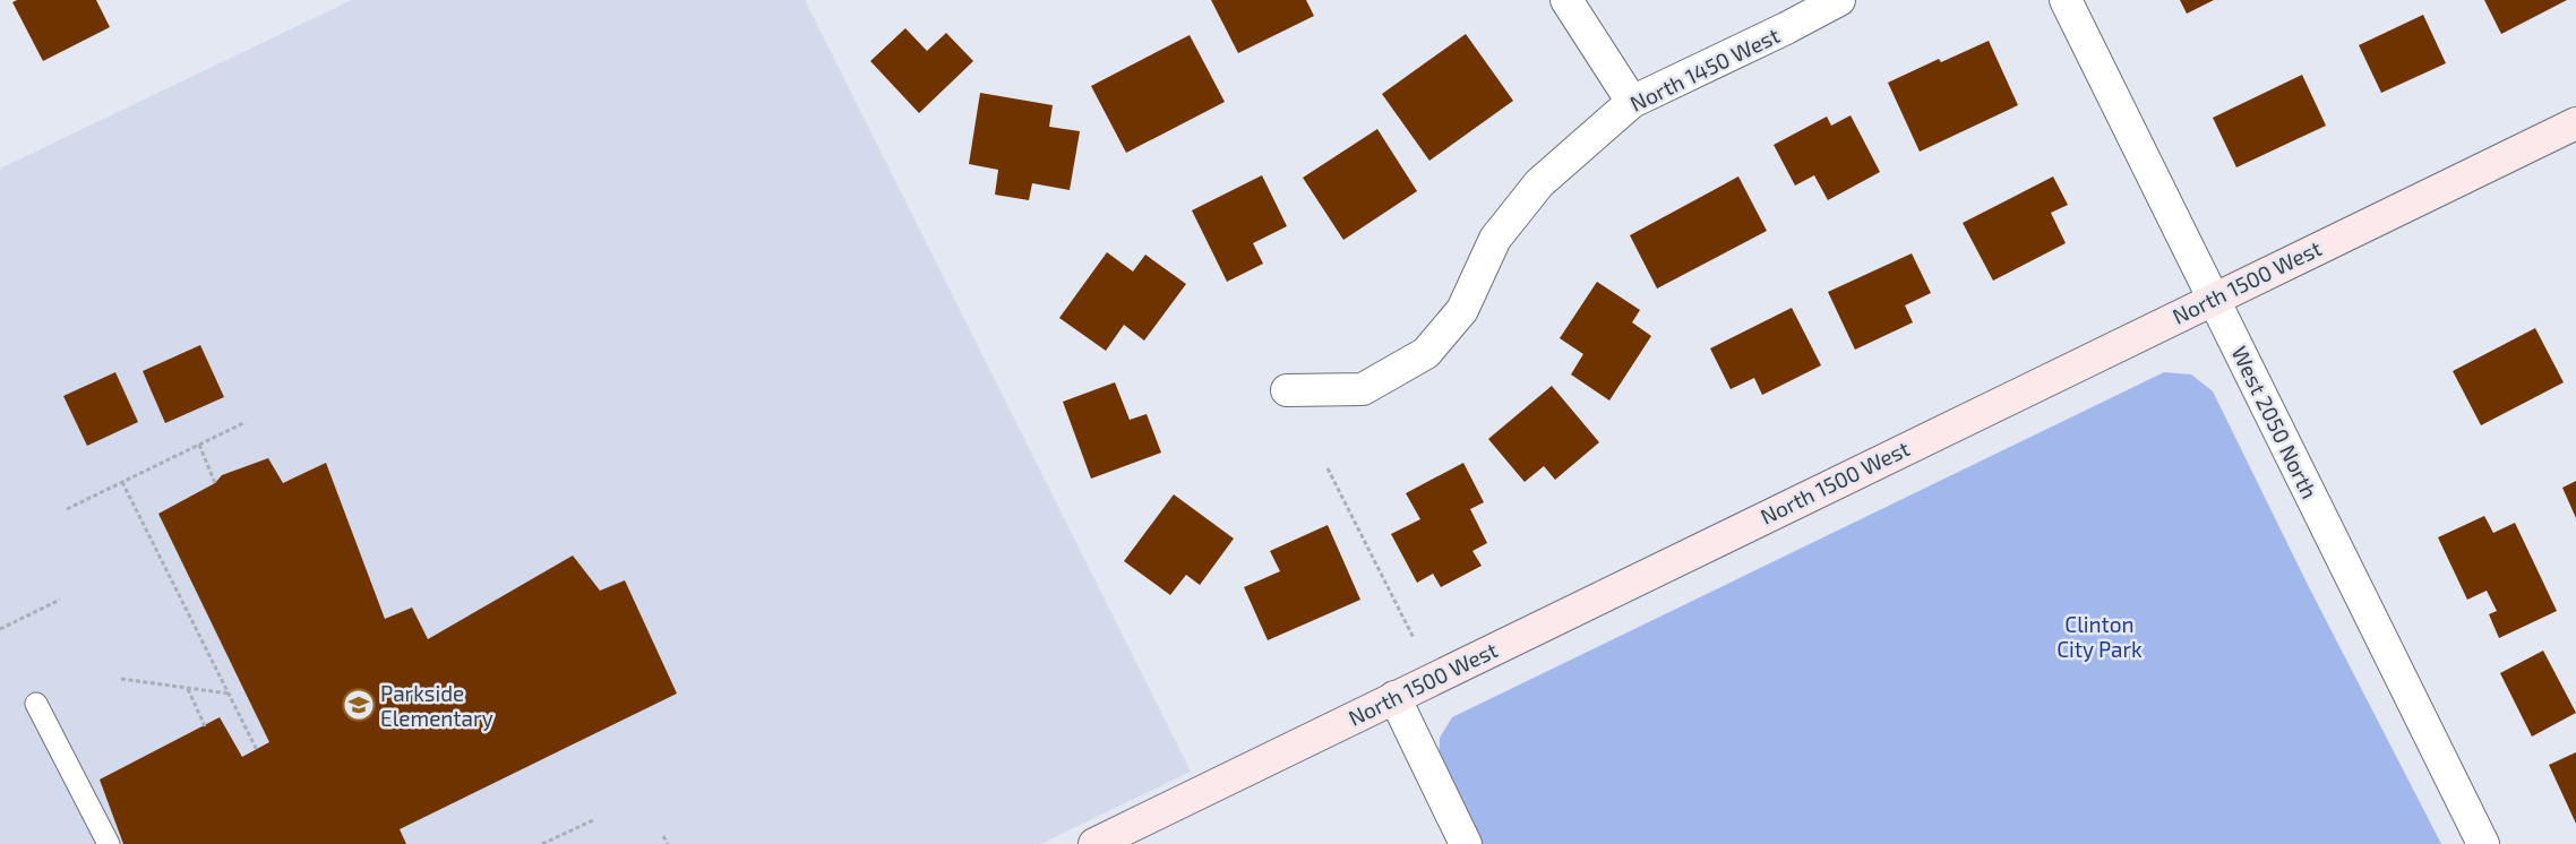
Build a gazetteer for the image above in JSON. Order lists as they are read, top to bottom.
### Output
{
  "streets": {
    "street": ["North 1450 West", "North 1500 West", "West 2050 North"]
  },
  "crossings": [
    ["North 1500 West", "West 2050 North"]
  ],
  "parks": ["Clinton City Park"],
  "places": {
    "school or university": ["Parkside Elementary"]
  }
}
